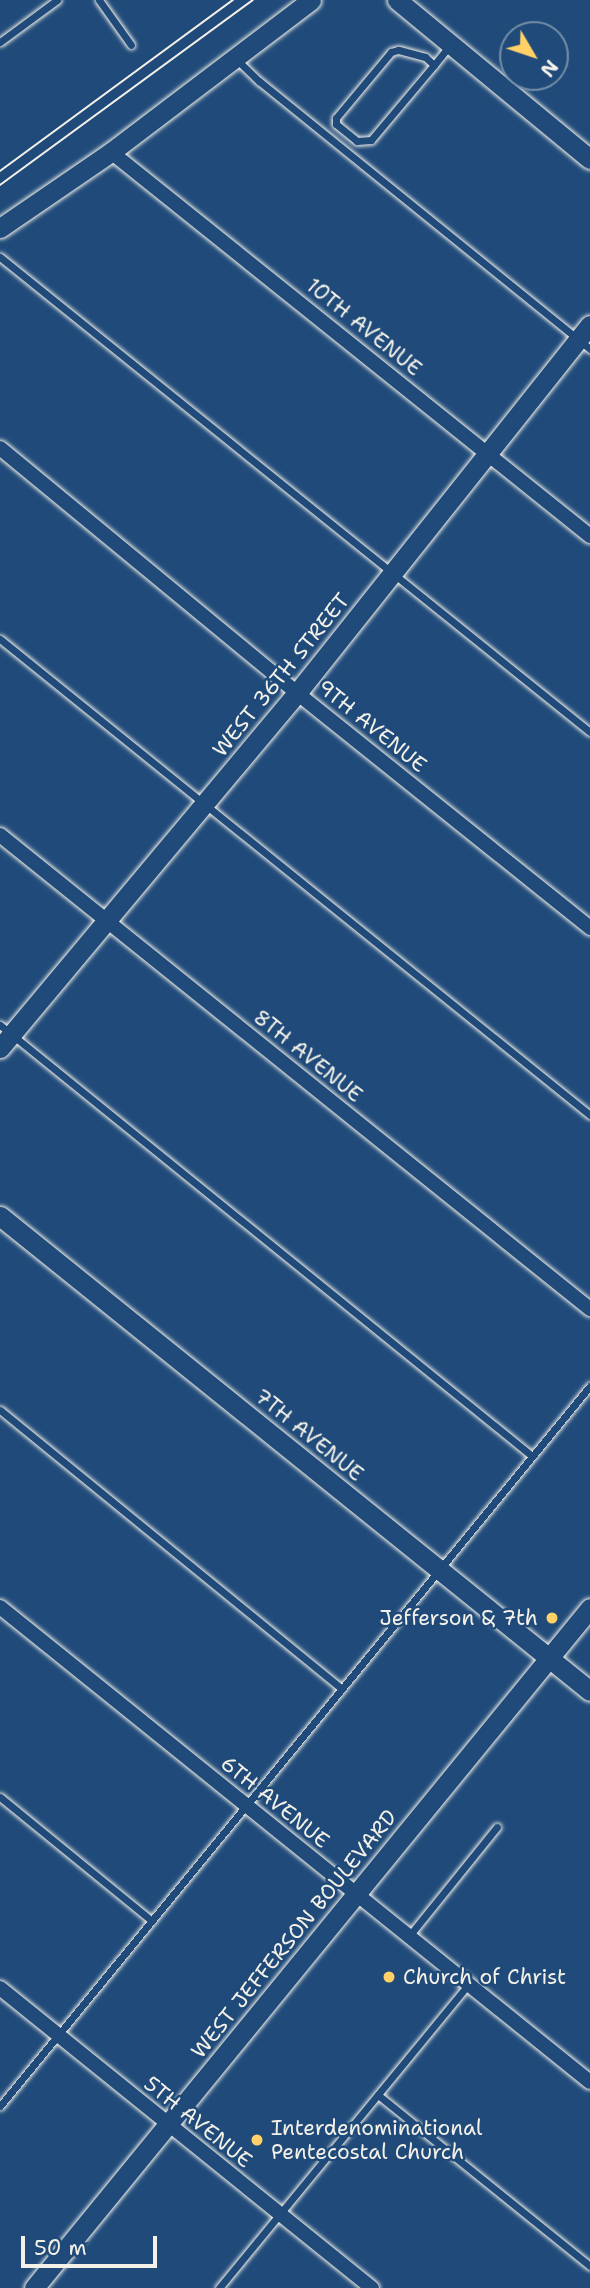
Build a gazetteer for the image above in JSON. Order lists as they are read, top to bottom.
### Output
{
  "streets": {
    "street": [
      "10TH AVENUE",
      "WEST 36TH STREET",
      "9TH AVENUE",
      "8TH AVENUE",
      "7TH AVENUE",
      "6TH AVENUE",
      "WEST JEFFERSON BOULEVARD",
      "5TH AVENUE"
    ]
  },
  "crossings": [
    ["10TH AVENUE", "WEST 36TH STREET"],
    ["WEST 36TH STREET", "9TH AVENUE"],
    ["WEST 36TH STREET", "8TH AVENUE"],
    ["7TH AVENUE", "WEST JEFFERSON BOULEVARD"],
    ["6TH AVENUE", "WEST JEFFERSON BOULEVARD"],
    ["WEST JEFFERSON BOULEVARD", "5TH AVENUE"]
  ],
  "places": ["Jefferson & 7th", "Church of Christ", "Interdenominational Pentecostal Church"],
  "scale_bar": "50 m",
  "north": "bottom right"
}
